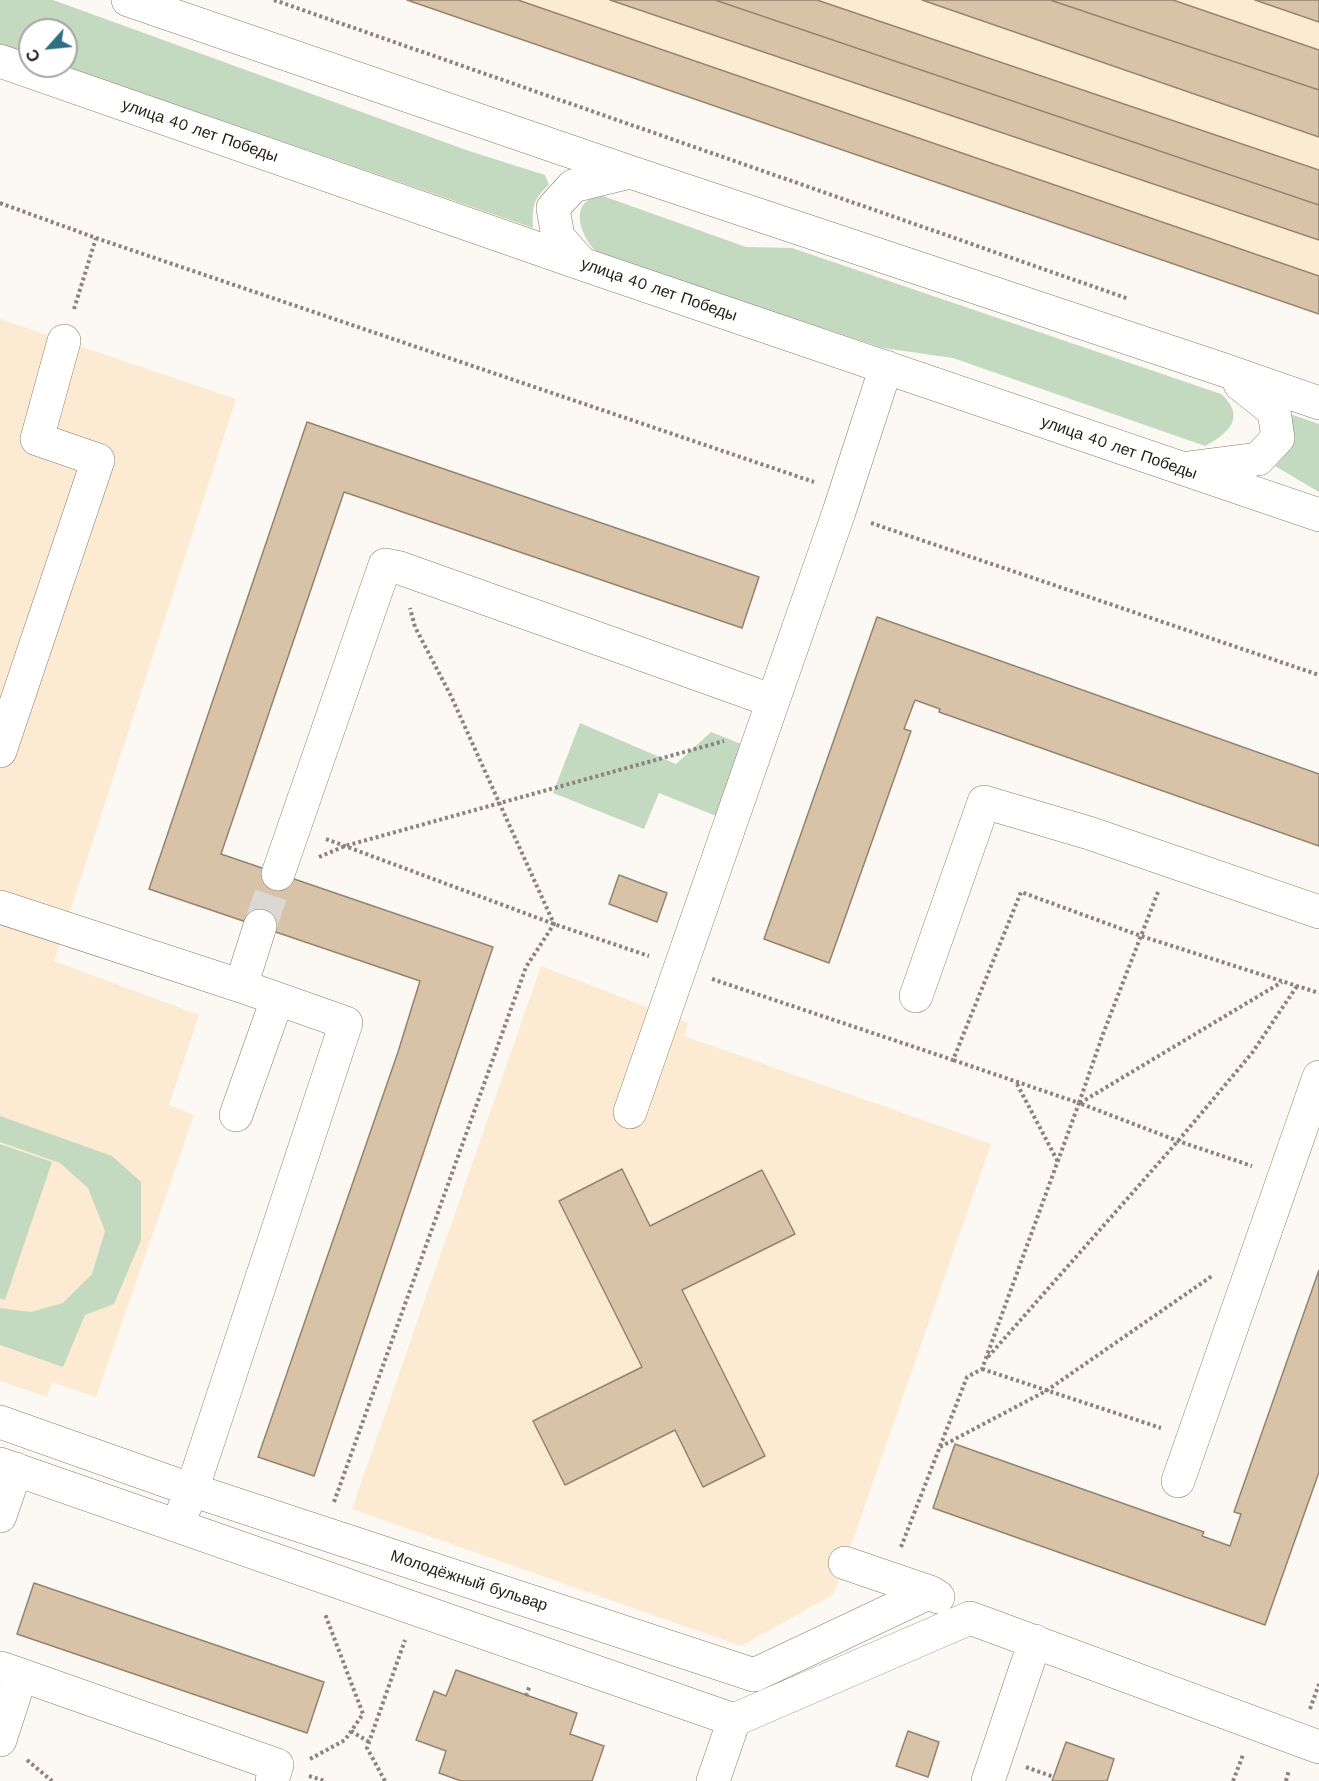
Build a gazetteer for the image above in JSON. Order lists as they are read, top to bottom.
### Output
{
  "streets": {
    "street": ["улица 40 лет Победы", "Молодёжный бульвар"]
  },
  "north": "bottom left"
}
